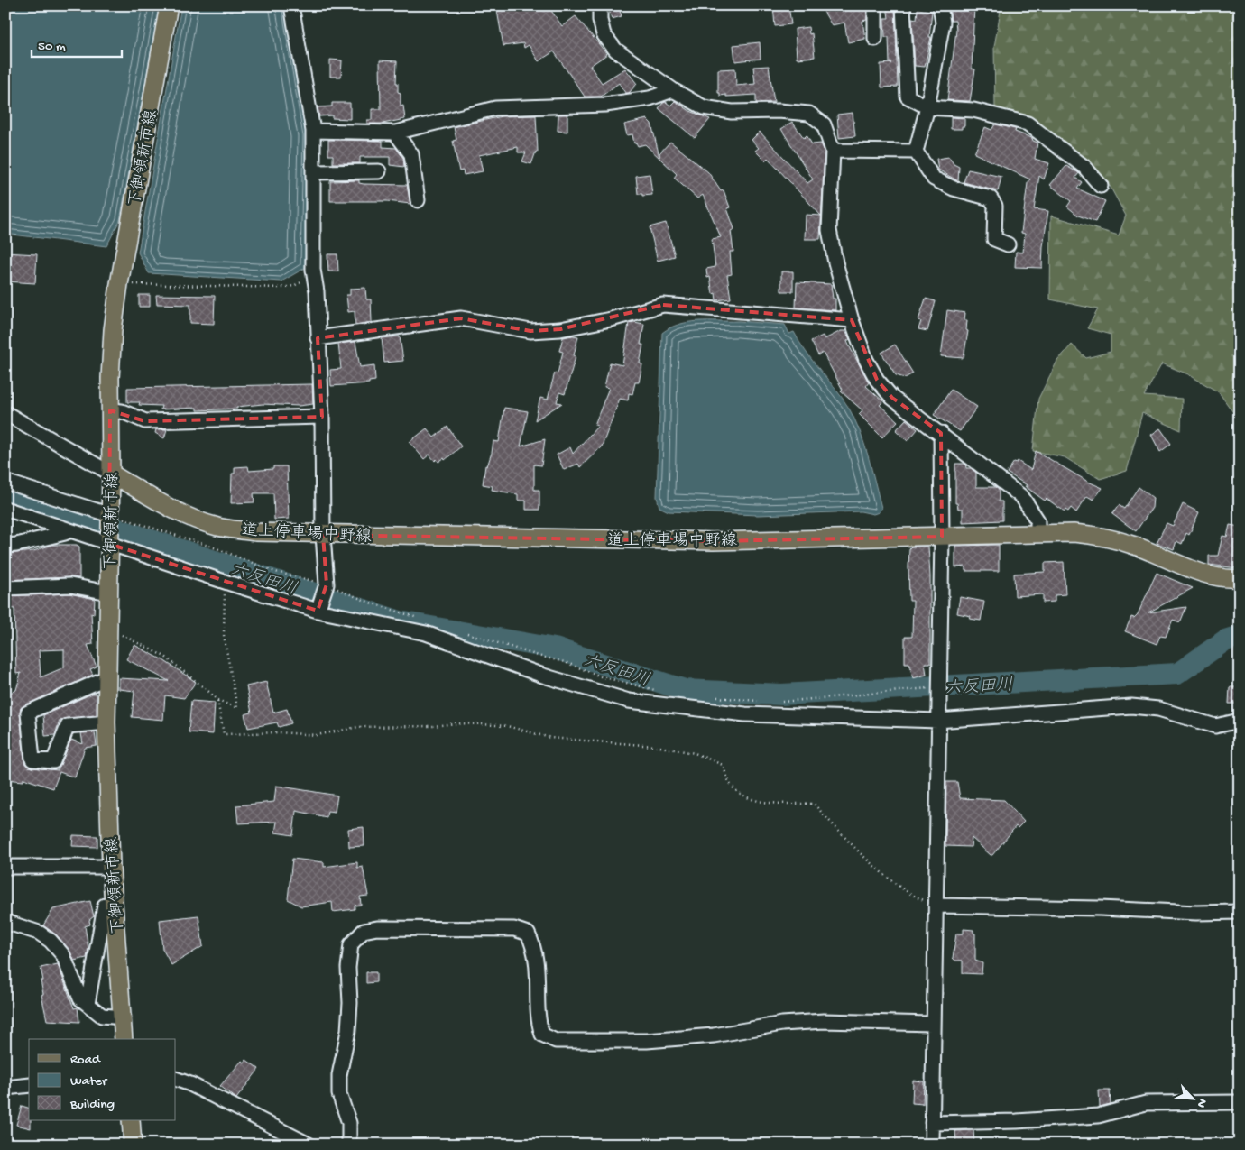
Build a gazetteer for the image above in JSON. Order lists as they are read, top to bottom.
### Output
{
  "streets": {
    "main road": ["下御領新市線", "道上停車場中野線"]
  },
  "crossings": [
    ["下御領新市線", "道上停車場中野線"]
  ],
  "water": ["六反田川"],
  "legend": ["Road", "Water", "Building"],
  "scale_bar": "50 m",
  "north": "bottom right"
}
